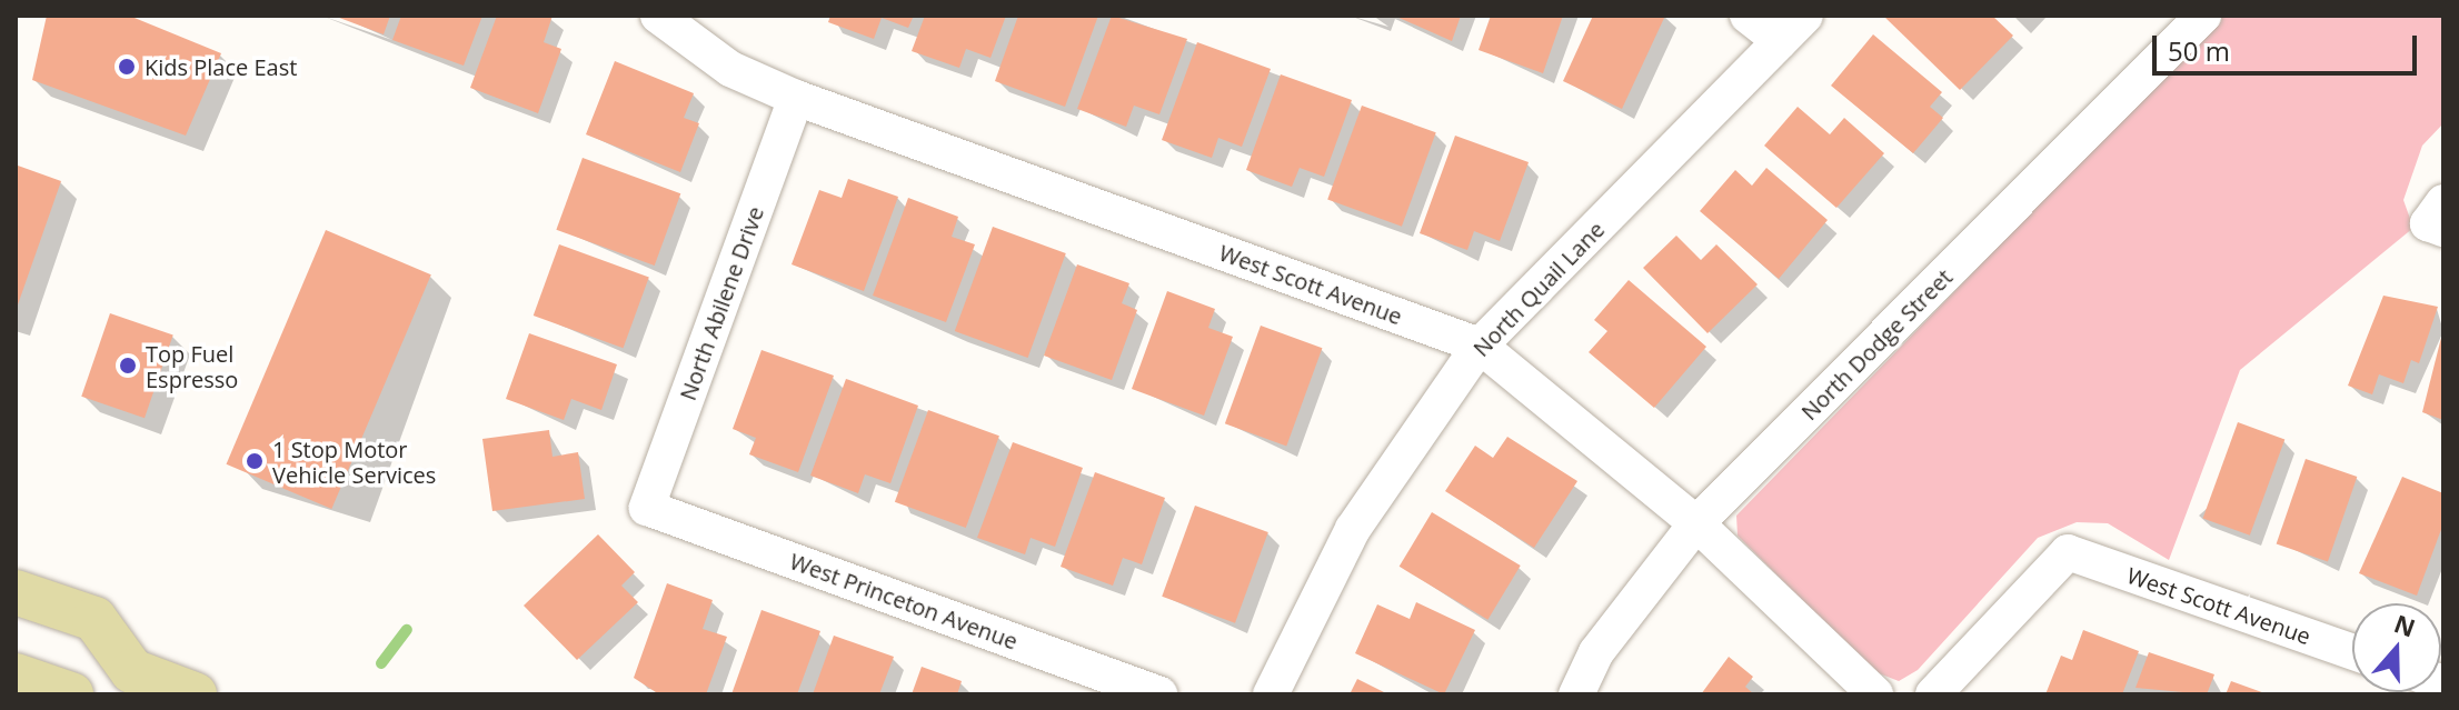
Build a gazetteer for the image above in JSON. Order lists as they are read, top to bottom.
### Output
{
  "streets": {
    "street": [
      "West Scott Avenue",
      "North Quail Lane",
      "North Abilene Drive",
      "North Dodge Street",
      "West Princeton Avenue"
    ]
  },
  "crossings": [
    ["West Scott Avenue", "North Quail Lane"],
    ["West Scott Avenue", "North Abilene Drive"],
    ["West Scott Avenue", "North Dodge Street"],
    ["North Abilene Drive", "West Princeton Avenue"]
  ],
  "places": ["Kids Place East", "Top Fuel Espresso", "1 Stop Motor Vehicle Services"],
  "scale_bar": "50 m",
  "north": "top"
}
